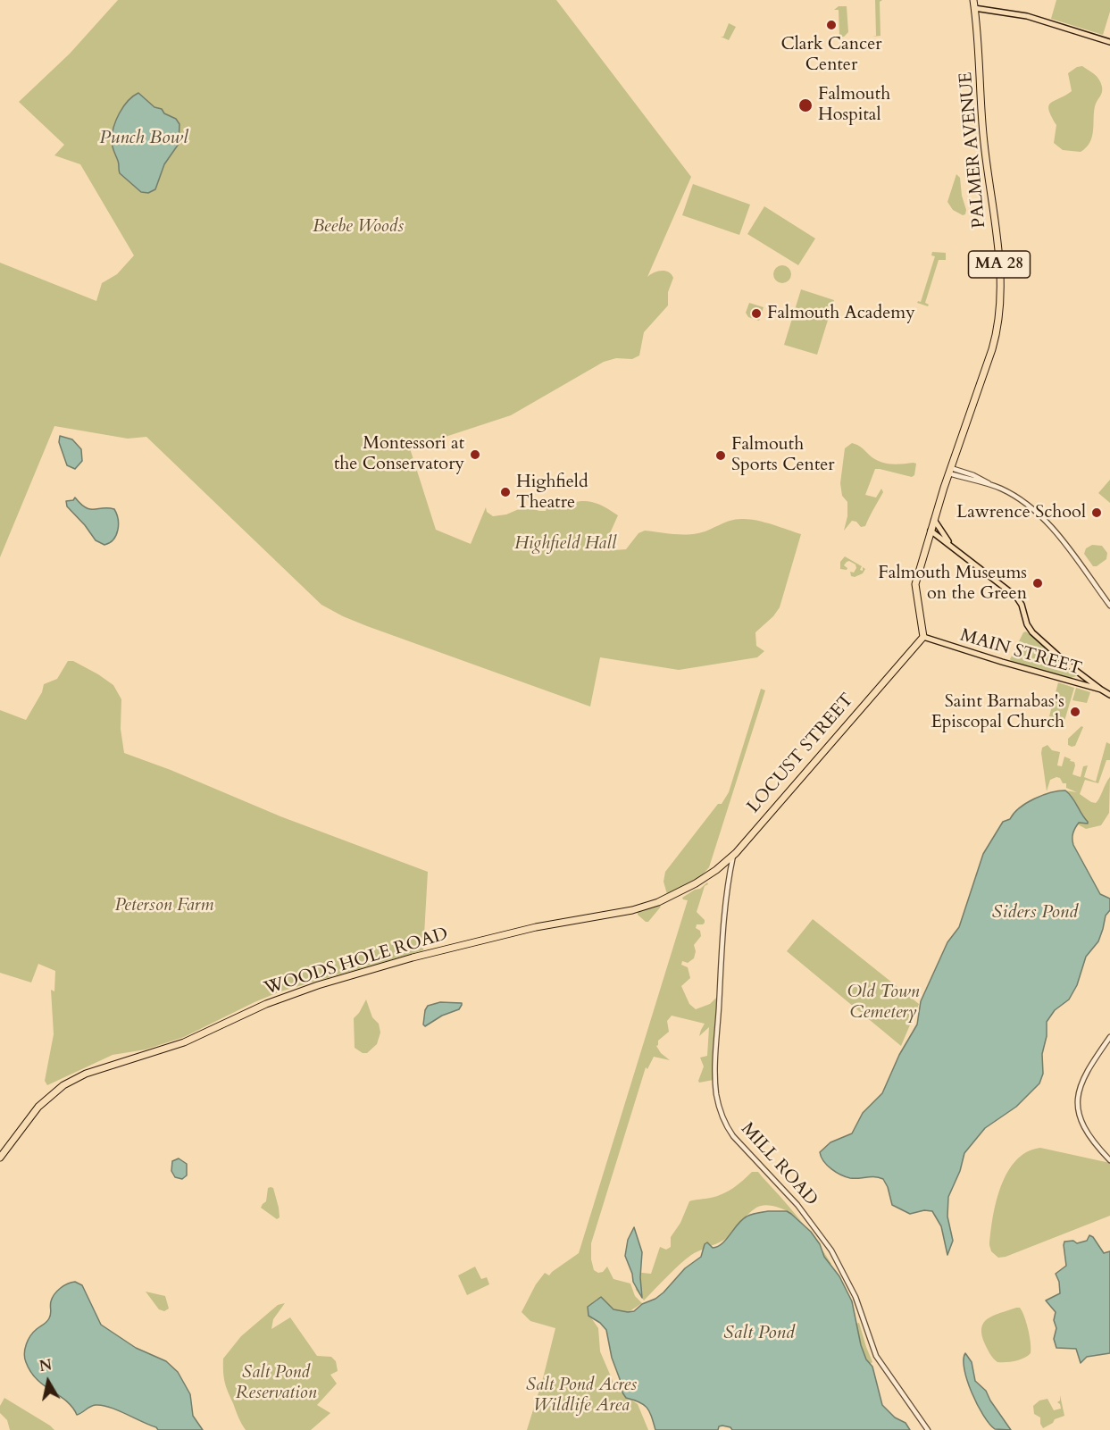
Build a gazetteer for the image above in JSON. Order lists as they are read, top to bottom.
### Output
{
  "streets": {
    "highway": [
      "PALMER AVENUE",
      "MA 28",
      "LOCUST STREET",
      "WOODS HOLE ROAD"
    ],
    "main road": ["MAIN STREET"],
    "street": ["MILL ROAD"]
  },
  "crossings": [
    ["PALMER AVENUE", "MA 28"],
    ["MA 28", "MAIN STREET"],
    ["MA 28", "LOCUST STREET"],
    ["MAIN STREET", "LOCUST STREET"],
    ["LOCUST STREET", "WOODS HOLE ROAD"],
    ["LOCUST STREET", "MILL ROAD"]
  ],
  "water": ["Punch Bowl", "Siders Pond", "Salt Pond"],
  "parks": [
    "Beebe Woods",
    "Highfield Hall",
    "Peterson Farm",
    "Old Town Cemetery",
    "Salt Pond Reservation",
    "Salt Pond Acres Wildlife Area"
  ],
  "places": [
    "Clark Cancer Center",
    "Falmouth Hospital",
    "Falmouth Academy",
    "Montessori at the Conservatory",
    "Falmouth Sports Center",
    "Highfield Theatre",
    "Lawrence School",
    "Falmouth Museums on the Green",
    "Saint Barnabas's Episcopal Church"
  ],
  "north": "top"
}
